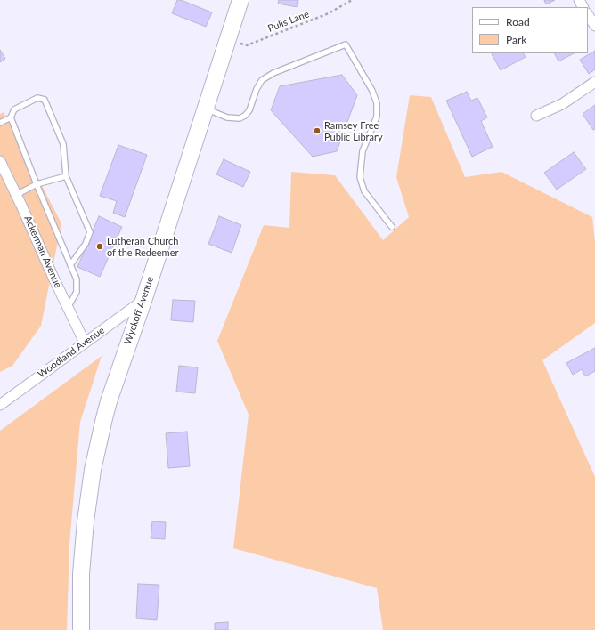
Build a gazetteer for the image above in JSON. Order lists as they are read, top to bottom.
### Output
{
  "streets": {
    "main road": ["Wyckoff Avenue"],
    "street": ["Ackerman Avenue", "Woodland Avenue"],
    "path": ["Pulis Lane"]
  },
  "crossings": [
    ["Pulis Lane", "Wyckoff Avenue"],
    ["Ackerman Avenue", "Woodland Avenue"],
    ["Wyckoff Avenue", "Woodland Avenue"]
  ],
  "places": ["Ramsey Free Public Library", "Lutheran Church of the Redeemer"],
  "legend": ["Road", "Park"]
}
